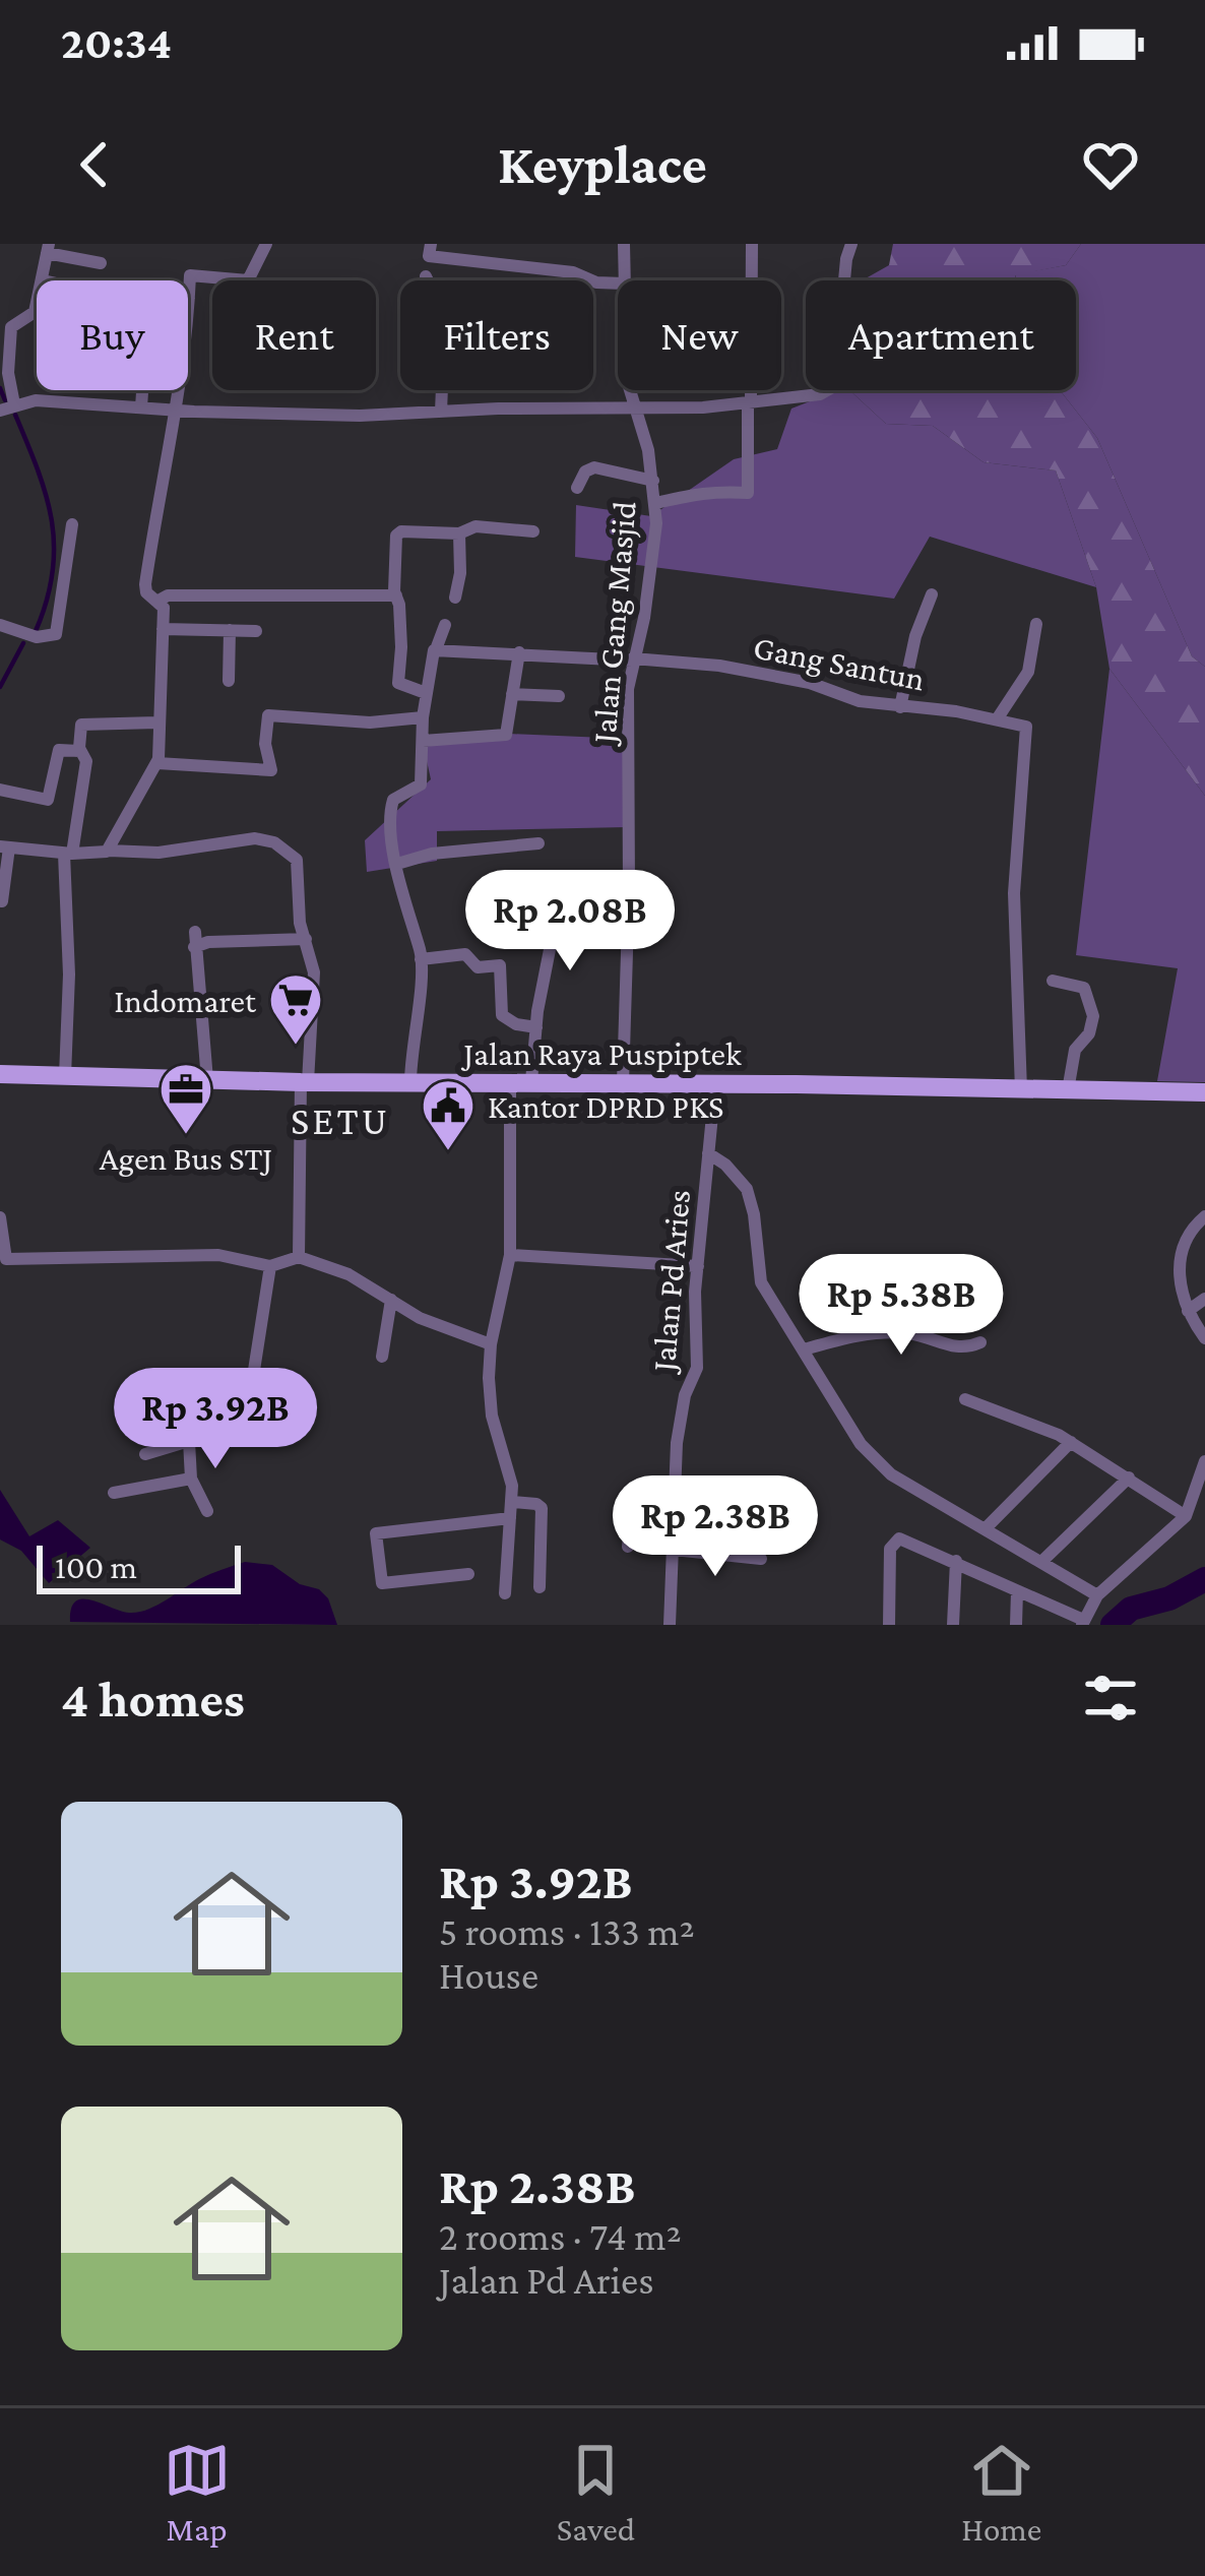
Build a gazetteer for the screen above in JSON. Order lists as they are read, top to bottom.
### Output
{
  "streets": {
    "main road": ["Jalan Raya Puspiptek"],
    "street": ["Jalan Gang Masjid", "Gang Santun", "Jalan Pd Aries"]
  },
  "crossings": [
    ["Jalan Gang Masjid", "Gang Santun"],
    ["Jalan Gang Masjid", "Jalan Raya Puspiptek"],
    ["Jalan Raya Puspiptek", "Jalan Pd Aries"]
  ],
  "districts": ["SETU"],
  "places": {
    "supermarket": ["Indomaret"],
    "office": ["Agen Bus STJ"],
    "public building": ["Kantor DPRD PKS"]
  },
  "scale_bar": "100 m",
  "page": {
    "status": "20:34",
    "header": "Keyplace",
    "chip": [
      "Buy",
      "Rent",
      "Filters",
      "New",
      "Apartment"
    ],
    "price": [
      "Rp 2.08B",
      "Rp 5.38B",
      "Rp 3.92B",
      "Rp 2.38B"
    ],
    "scale": "100 m",
    "heading": "4 homes",
    "list": [
      {
        "name": "Rp 3.92B",
        "note": "5 rooms · 133 m² · House"
      },
      {
        "name": "Rp 2.38B",
        "note": "2 rooms · 74 m² · Jalan Pd Aries"
      }
    ],
    "tabs": ["Map", "Saved", "Home"]
  }
}
